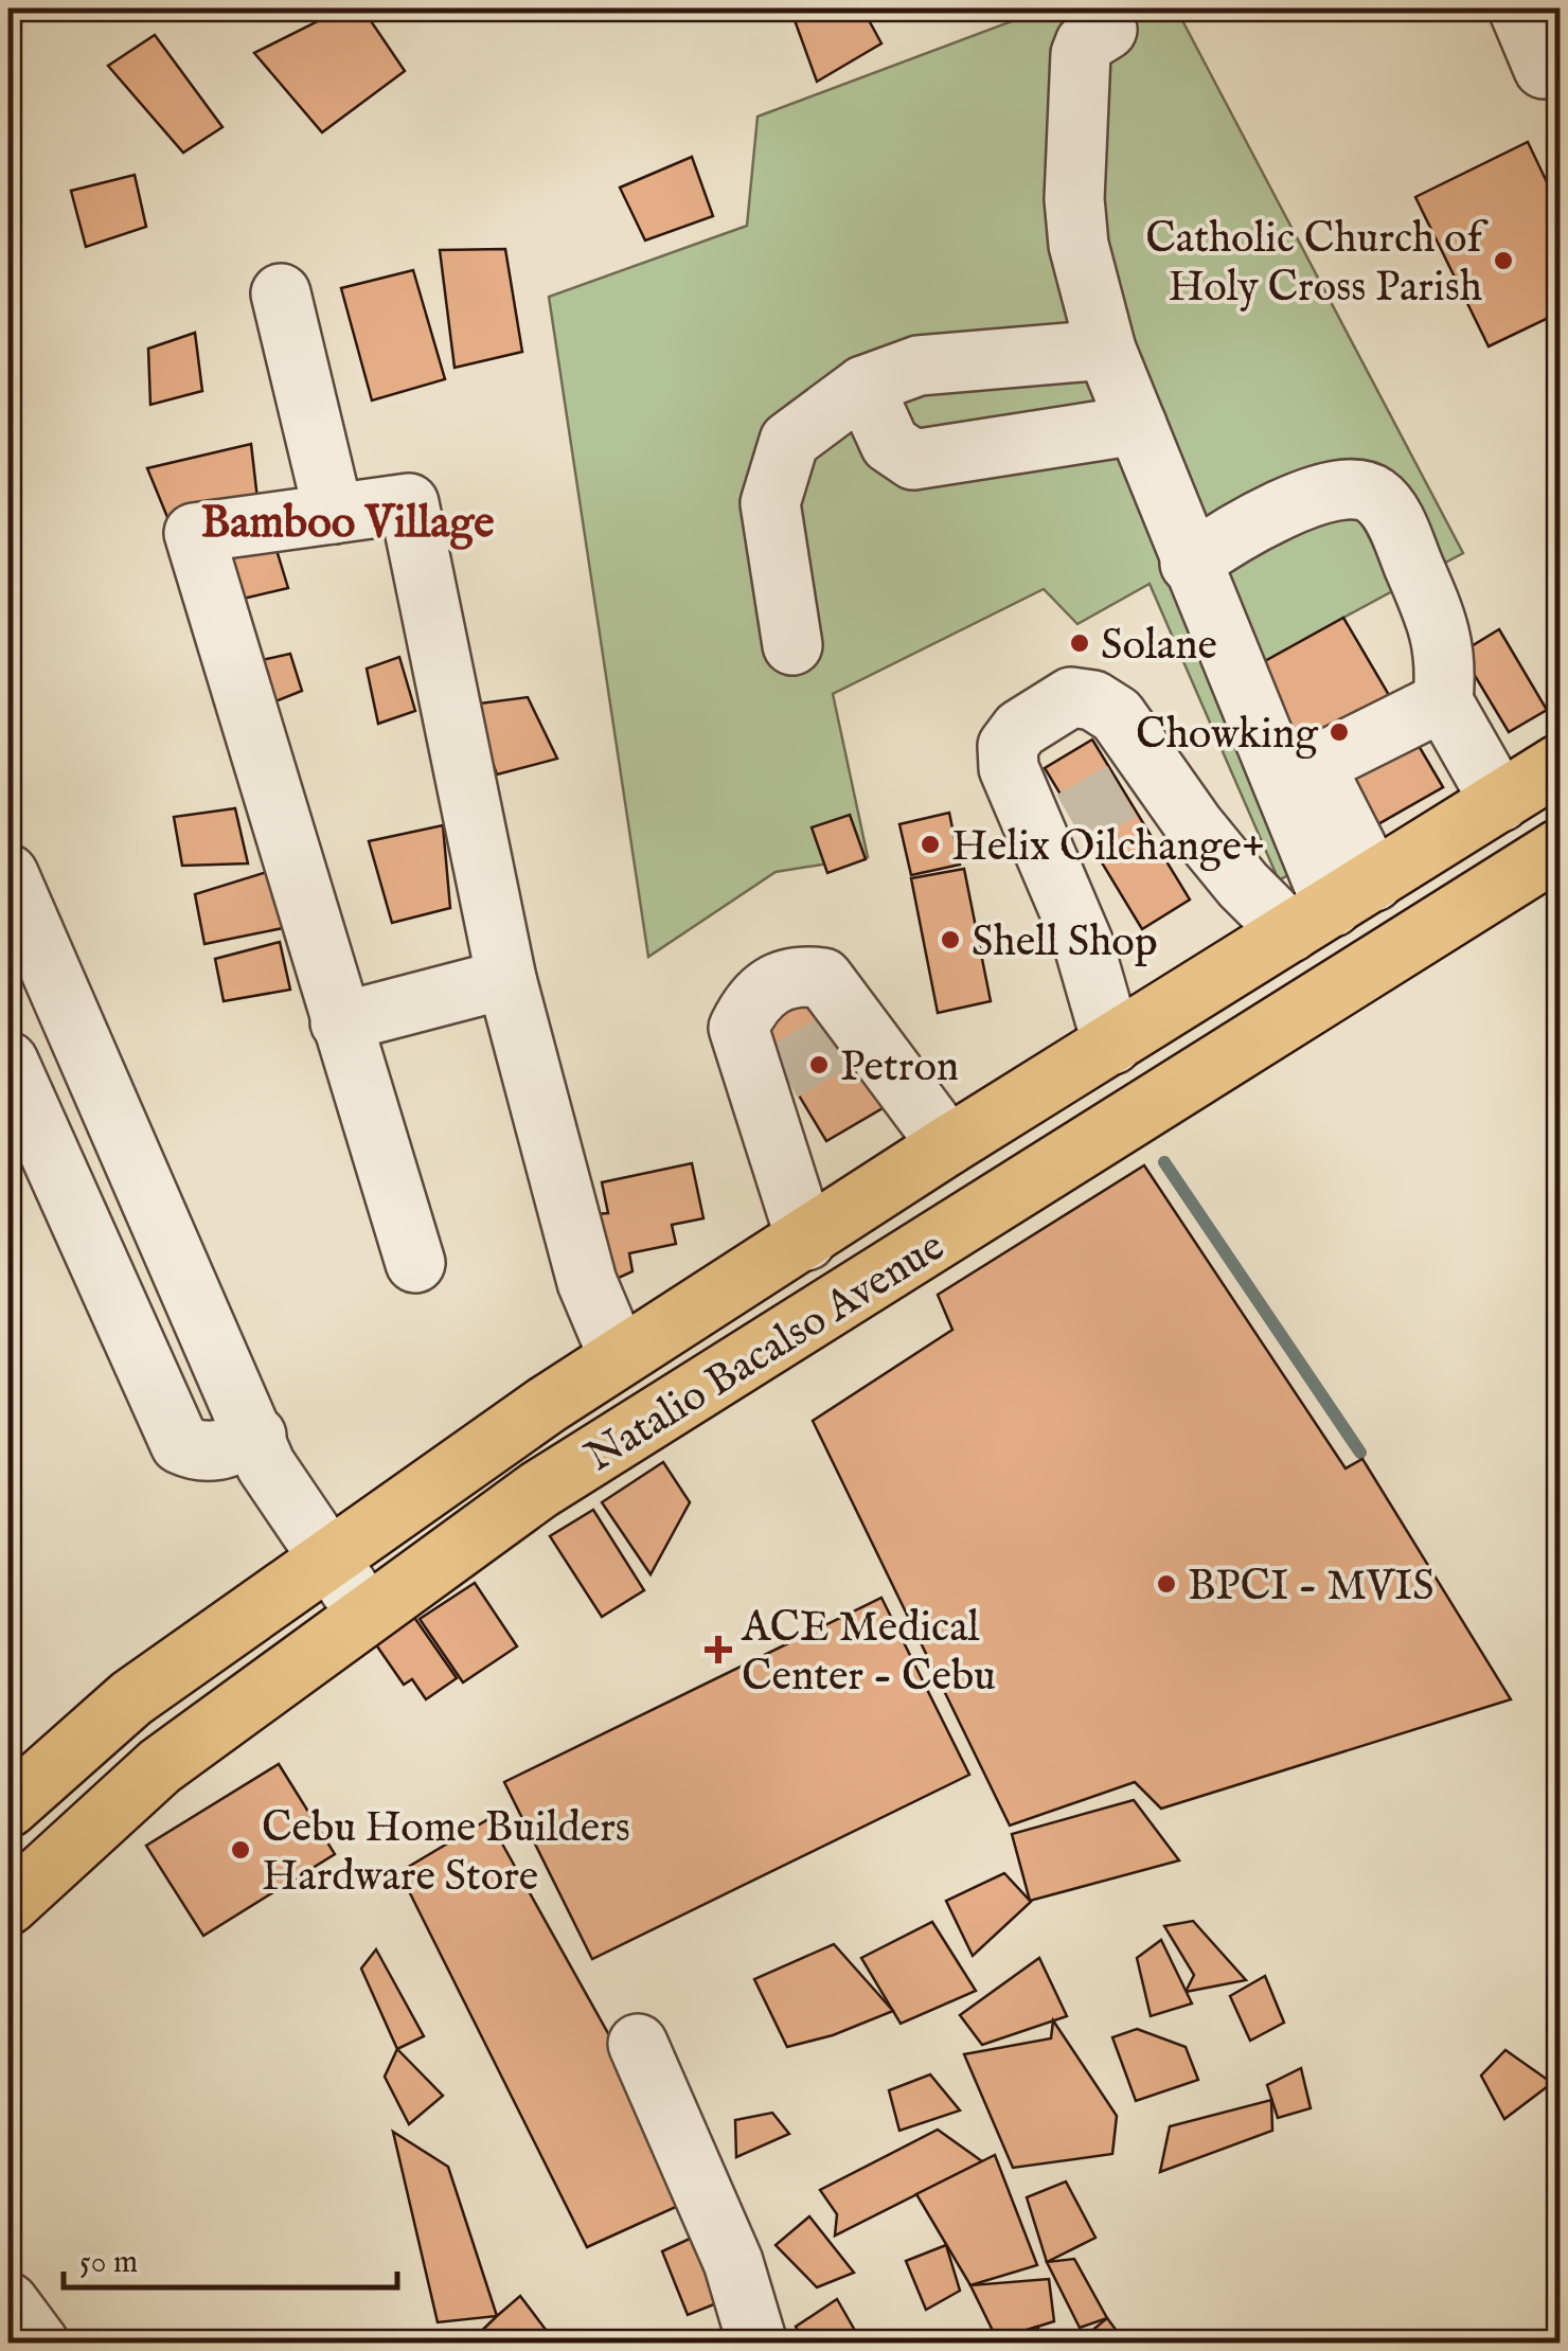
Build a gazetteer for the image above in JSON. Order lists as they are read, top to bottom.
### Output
{
  "streets": {
    "main road": ["Natalio Bacalso Avenue"]
  },
  "districts": ["Bamboo Village"],
  "places": {
    "other": [
      "Catholic Church of Holy Cross Parish",
      "Solane",
      "Chowking",
      "Helix Oilchange+",
      "Shell Shop",
      "Petron",
      "BPCI - MVIS",
      "Cebu Home Builders Hardware Store"
    ],
    "health": ["ACE Medical Center - Cebu"]
  },
  "scale_bar": "50 m"
}
